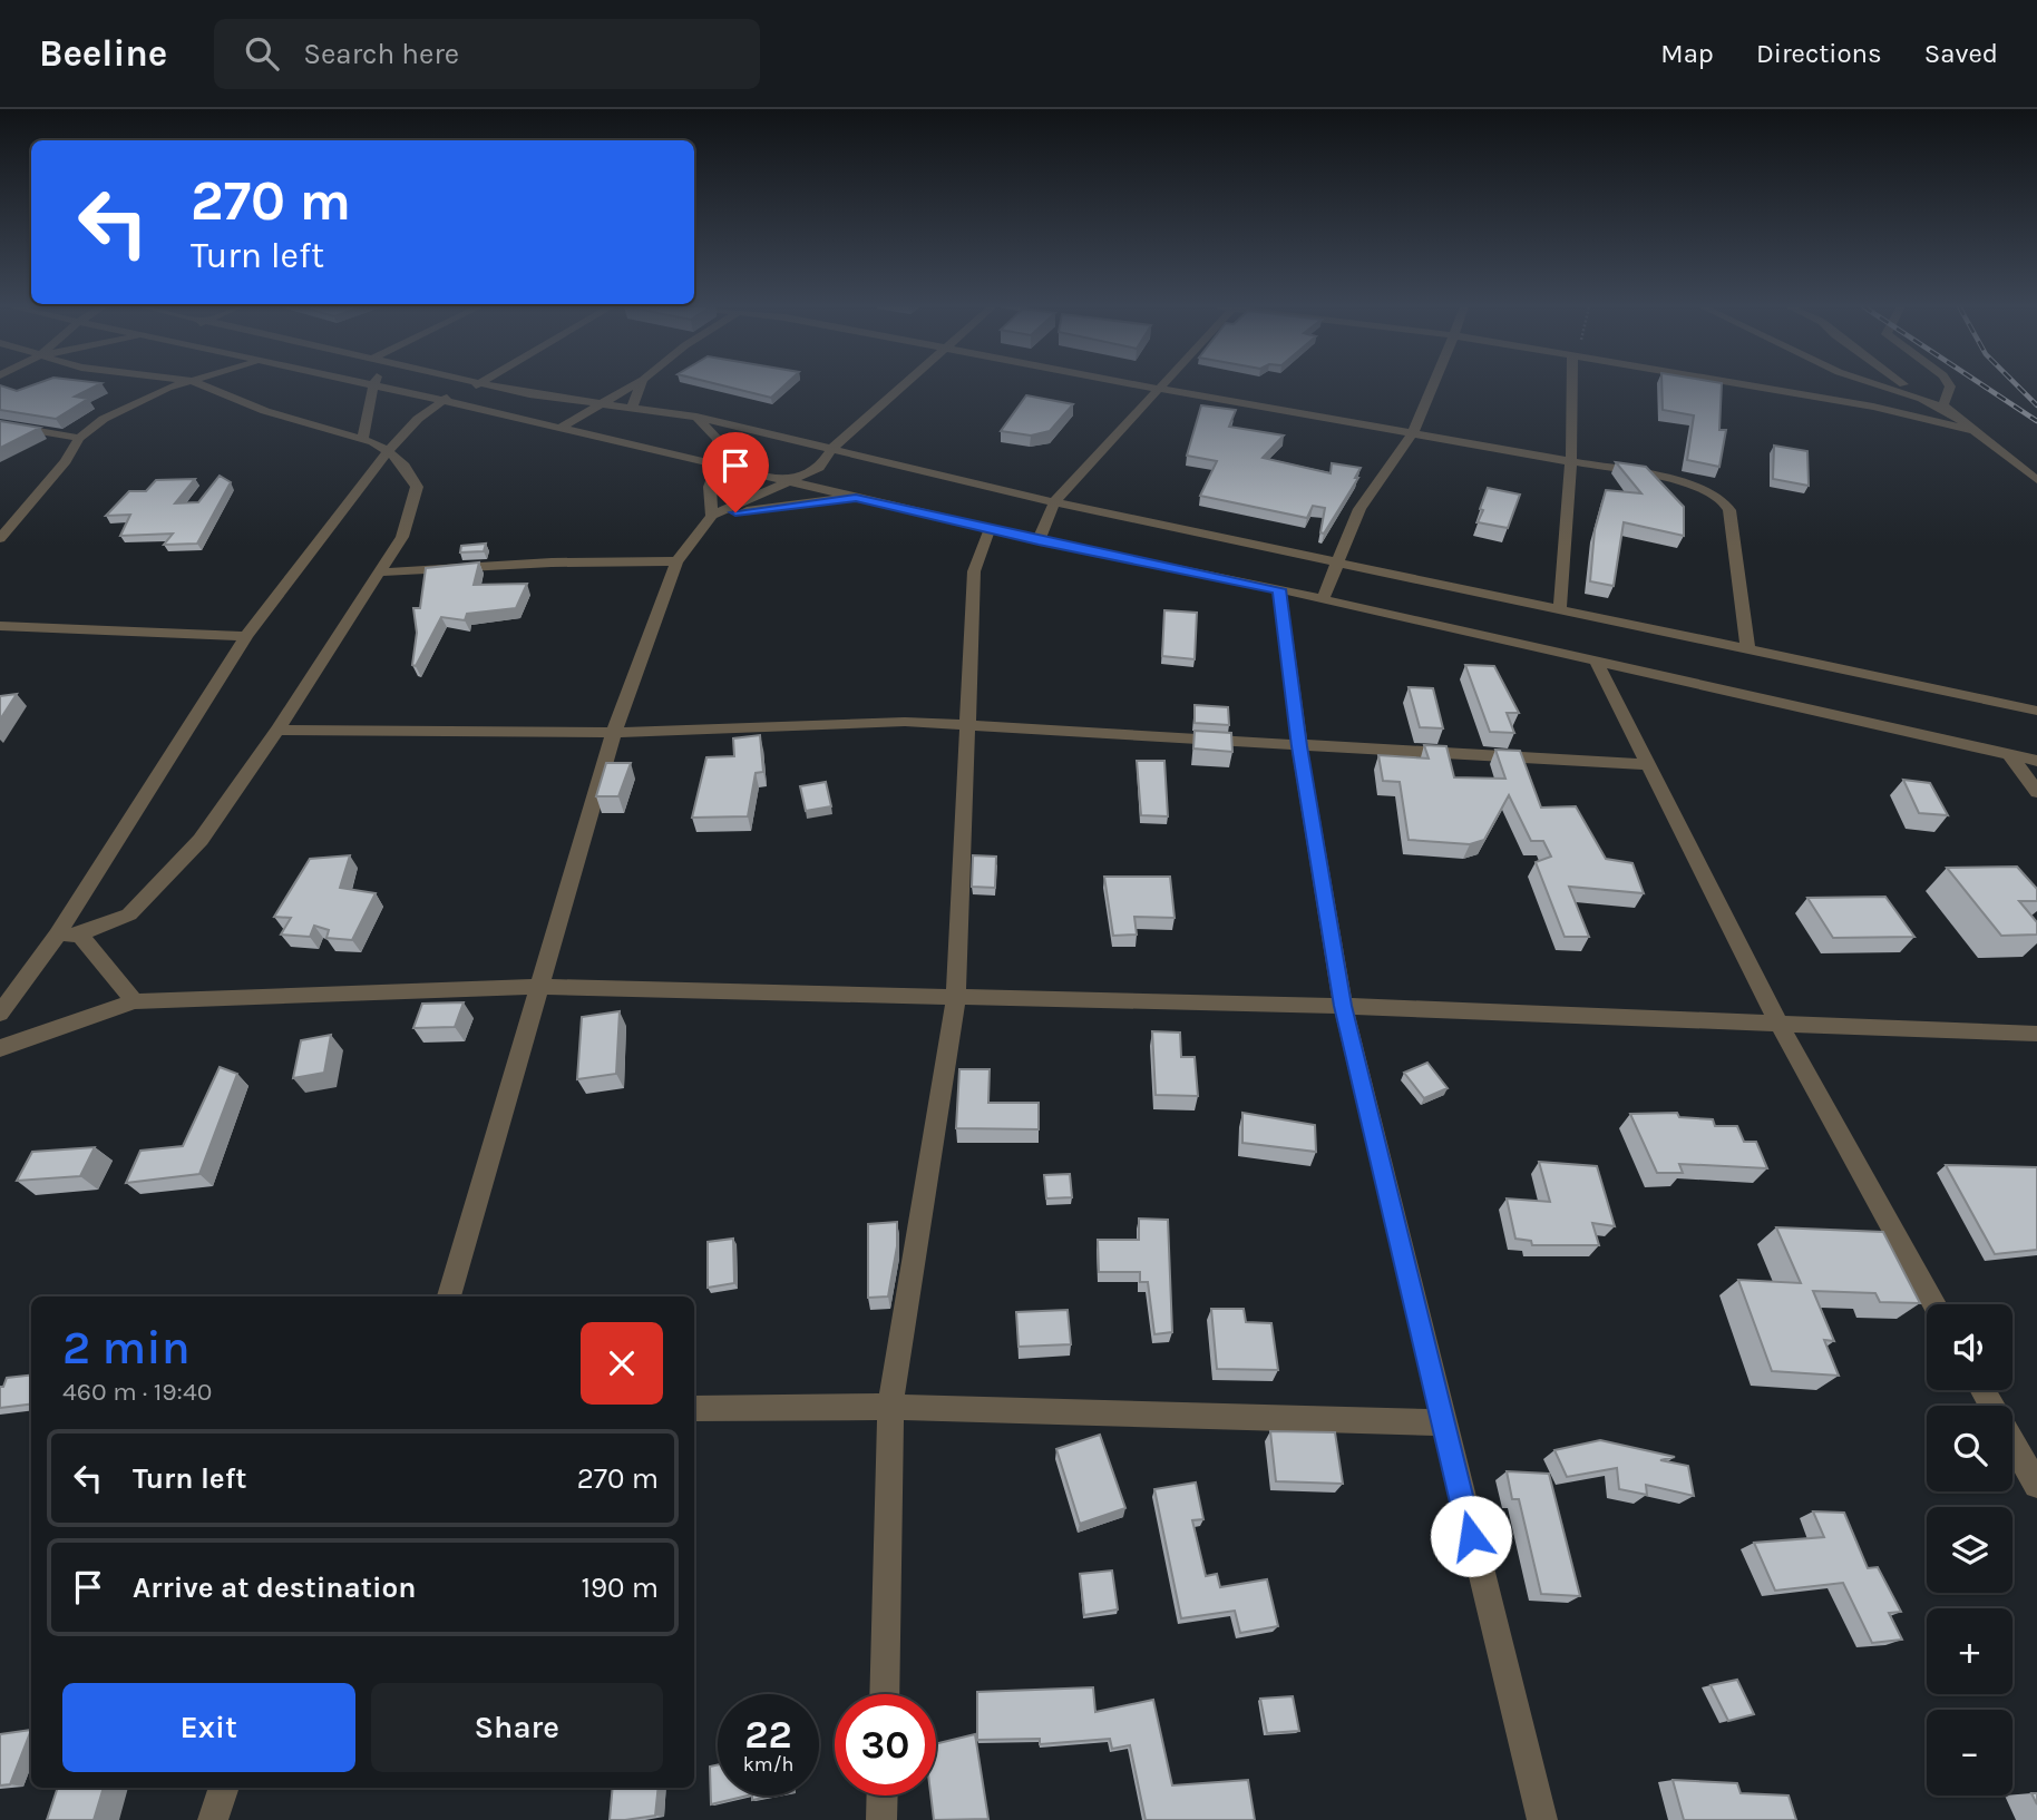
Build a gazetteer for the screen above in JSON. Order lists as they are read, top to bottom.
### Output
{
  "page": {
    "header": "Beeline",
    "search": "Search here",
    "nav": ["Map", "Directions", "Saved"],
    "turn": ["270 m", "Turn left"],
    "heading": ["2 min", "460 m · 19:40"],
    "map_buttons": ["+", "−"],
    "list": [
      {
        "name": "Turn left",
        "value": "270 m"
      },
      {
        "name": "Arrive at destination",
        "value": "190 m"
      }
    ],
    "buttons": ["Exit", "Share"],
    "speed": "22 km/h",
    "limit": "30"
  }
}
